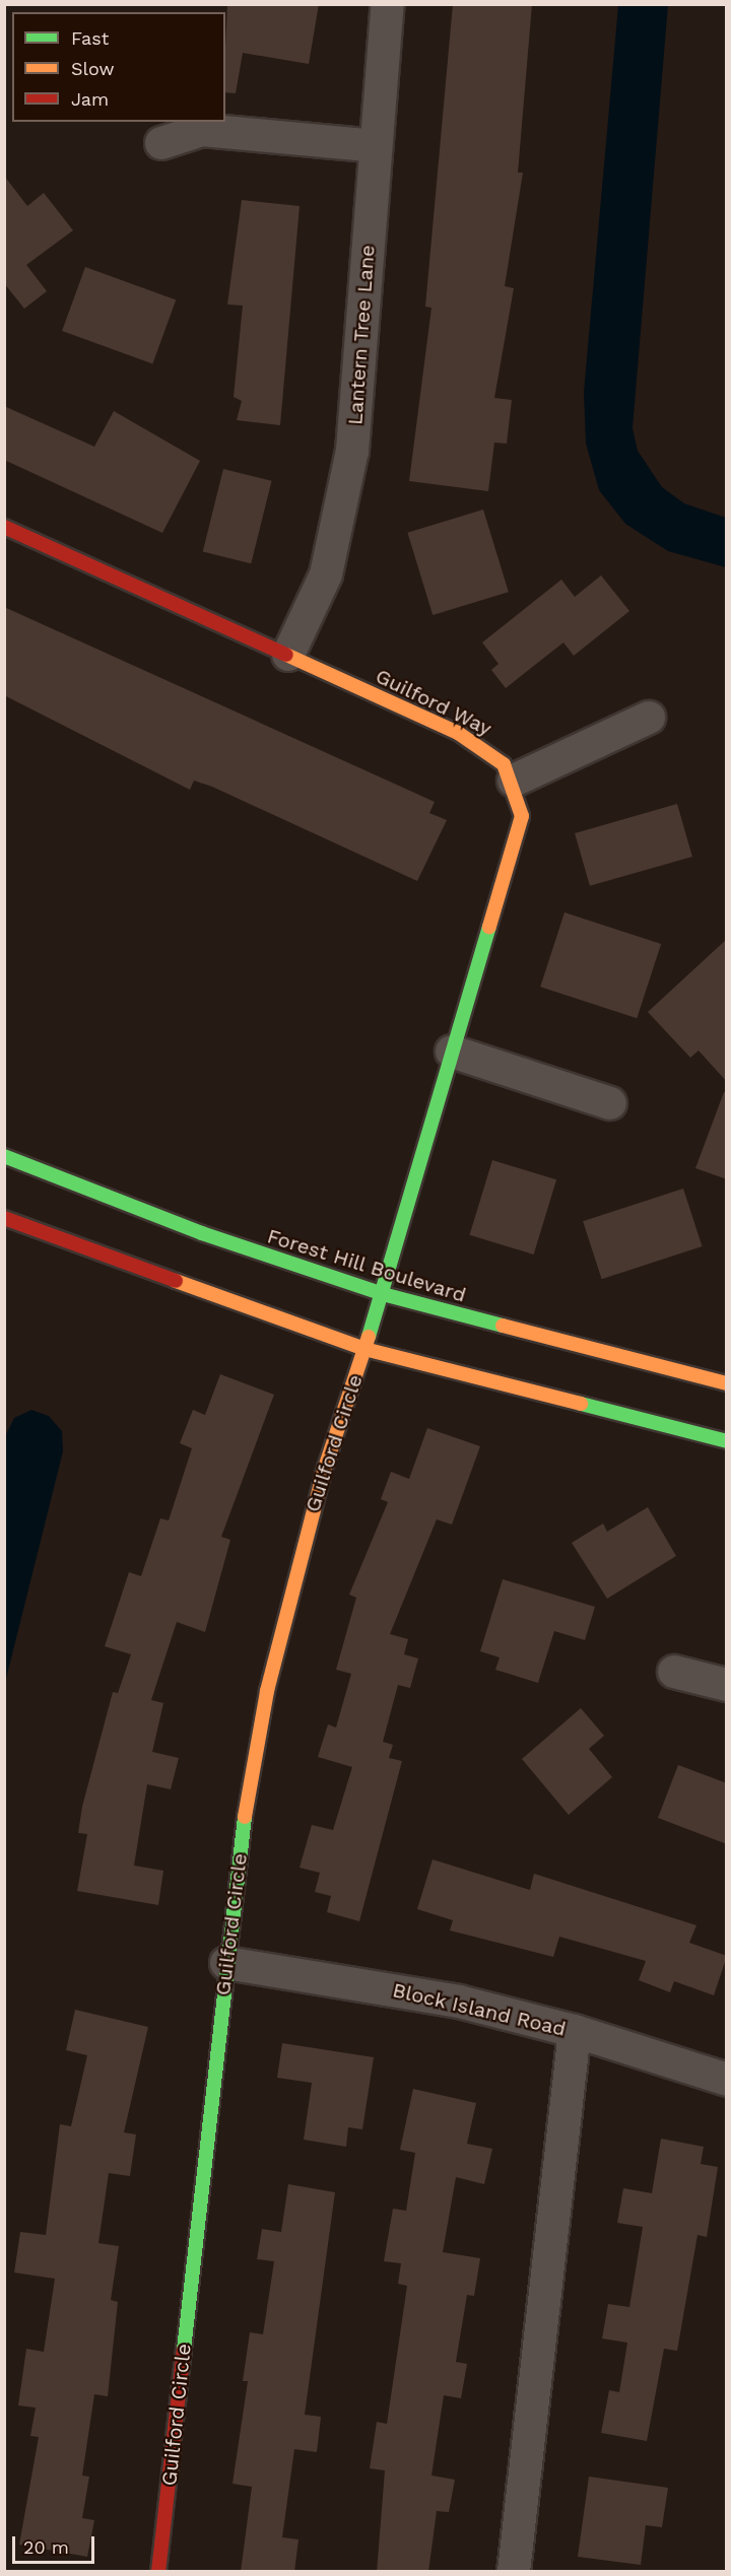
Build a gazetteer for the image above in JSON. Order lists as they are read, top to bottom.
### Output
{
  "streets": {
    "street": [
      "Lantern Tree Lane",
      "Guilford Way",
      "Forest Hill Boulevard",
      "Guilford Circle",
      "Block Island Road"
    ]
  },
  "crossings": [
    ["Lantern Tree Lane", "Guilford Way"],
    ["Guilford Way", "Forest Hill Boulevard"],
    ["Guilford Way", "Guilford Circle"],
    ["Forest Hill Boulevard", "Guilford Circle"],
    ["Guilford Circle", "Block Island Road"]
  ],
  "legend": ["Fast", "Slow", "Jam"],
  "scale_bar": "20 m"
}
